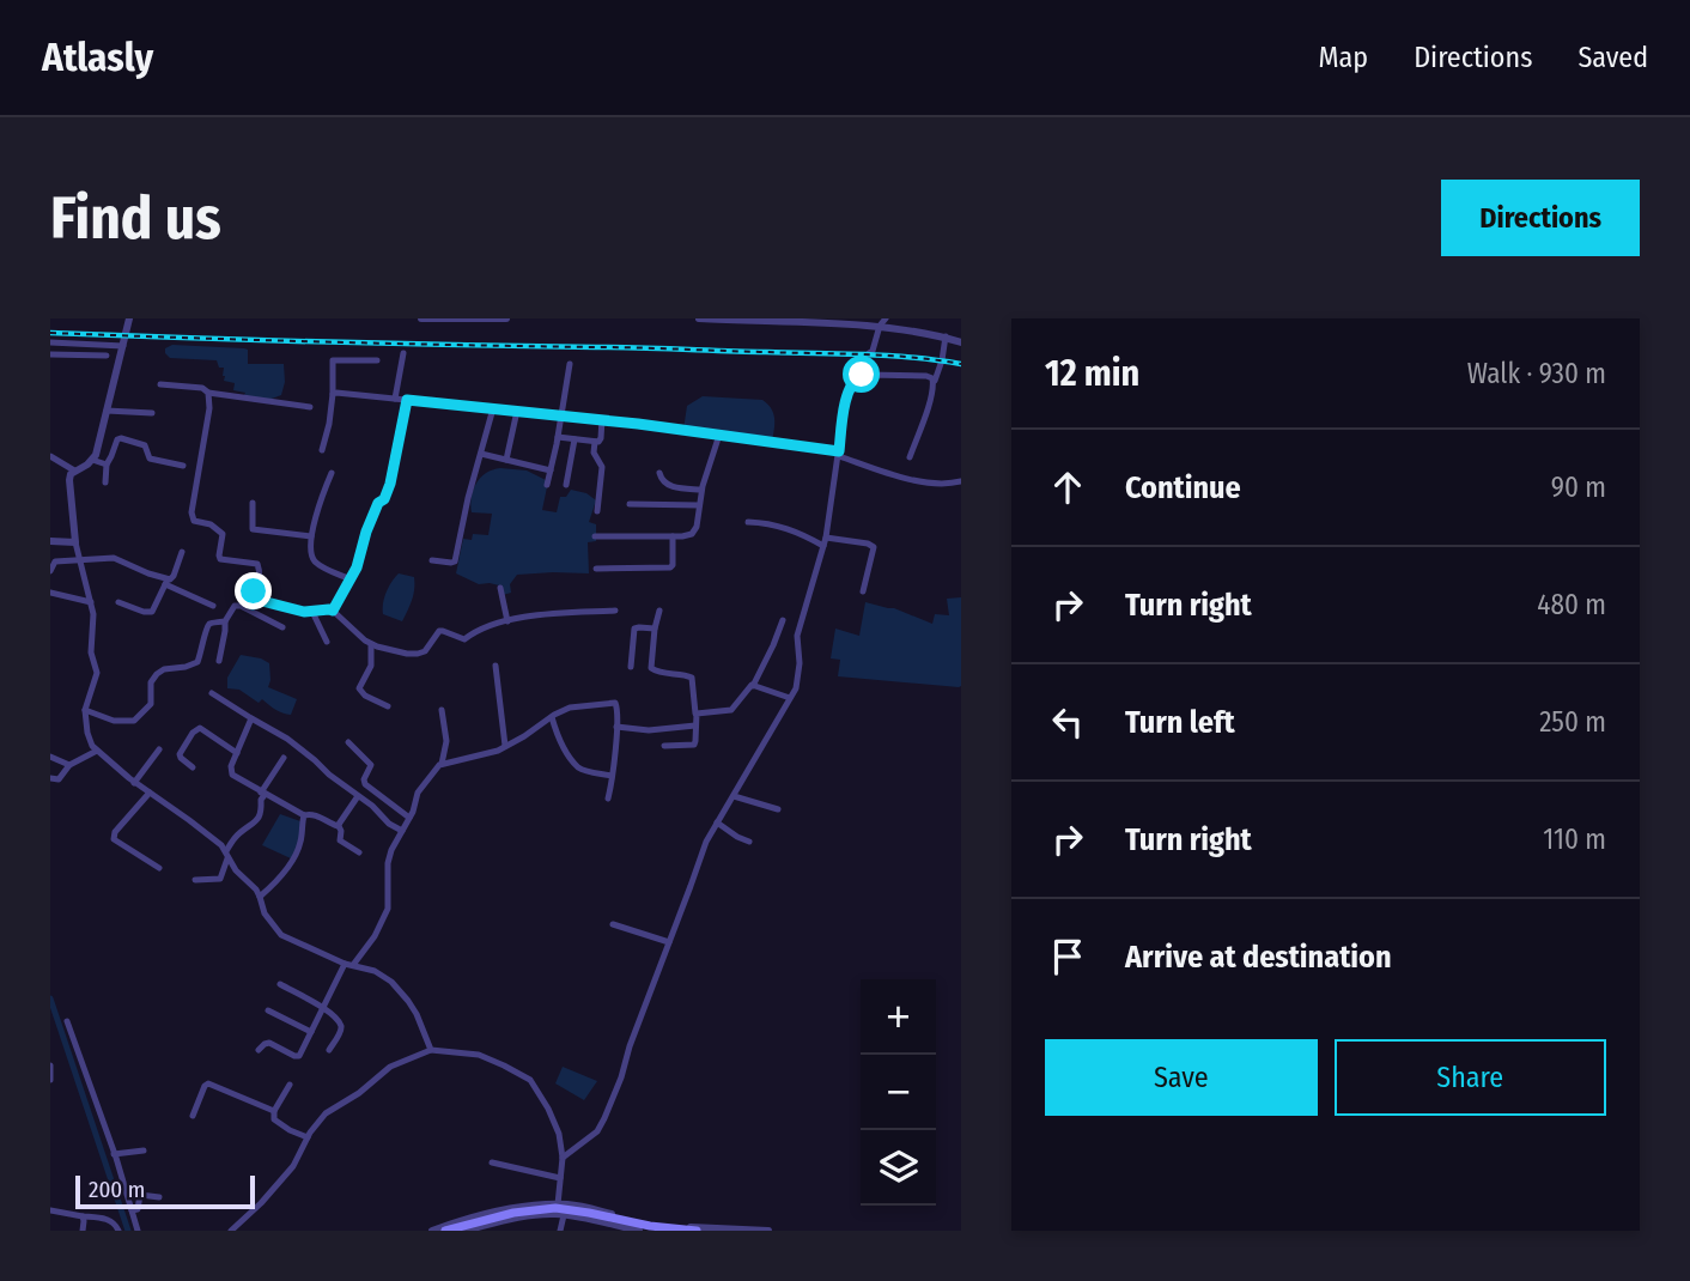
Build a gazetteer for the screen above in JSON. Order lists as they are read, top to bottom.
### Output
{
  "scale_bar": "200 m",
  "page": {
    "header": "Atlasly",
    "nav": ["Map", "Directions", "Saved"],
    "buttons": [
      "Directions",
      ["Save", "Share"]
    ],
    "title": "Find us",
    "heading": ["12 min", "Walk · 930 m"],
    "list": [
      ["Continue", "90 m"],
      ["Turn right", "480 m"],
      ["Turn left", "250 m"],
      ["Turn right", "110 m"],
      "Arrive at destination"
    ],
    "map_buttons": ["+", "−"],
    "scale": "200 m"
  }
}
